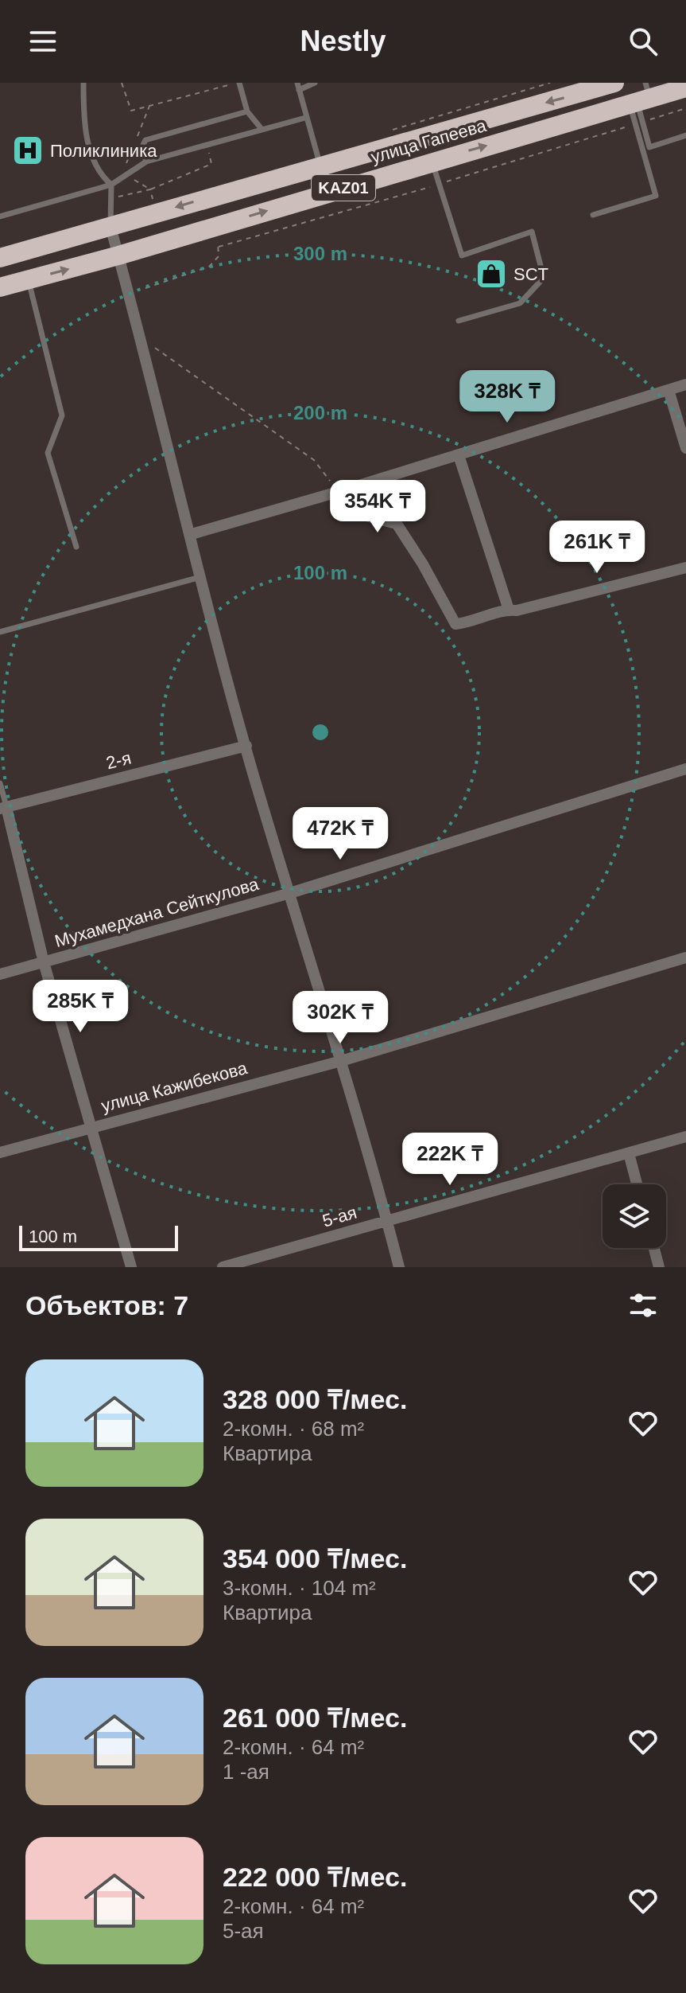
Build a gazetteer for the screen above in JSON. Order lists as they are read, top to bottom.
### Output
{
  "streets": {
    "highway": ["улица Гапеева", "KАZ01"],
    "street": [
      "2-я",
      "Мухамедхана Сейткулова",
      "улица Кажибекова",
      "5-ая"
    ]
  },
  "places": {
    "hospital": ["Поликлиника"],
    "shop": ["SCT"]
  },
  "scale_bar": "100 m",
  "page": {
    "header": "Nestly",
    "price": [
      "328K ₸",
      "354K ₸",
      "261K ₸",
      "472K ₸",
      "285K ₸",
      "302K ₸",
      "222K ₸"
    ],
    "scale": "100 m",
    "heading": "Объектов: 7",
    "list": [
      {
        "name": "328 000 ₸/мес.",
        "note": "2-комн. · 68 m² · Квартира"
      },
      {
        "name": "354 000 ₸/мес.",
        "note": "3-комн. · 104 m² · Квартира"
      },
      {
        "name": "261 000 ₸/мес.",
        "note": "2-комн. · 64 m² · 1 -ая"
      },
      {
        "name": "222 000 ₸/мес.",
        "note": "2-комн. · 64 m² · 5-ая"
      }
    ]
  },
  "rings": ["300 m", "200 m", "100 m"]
}
